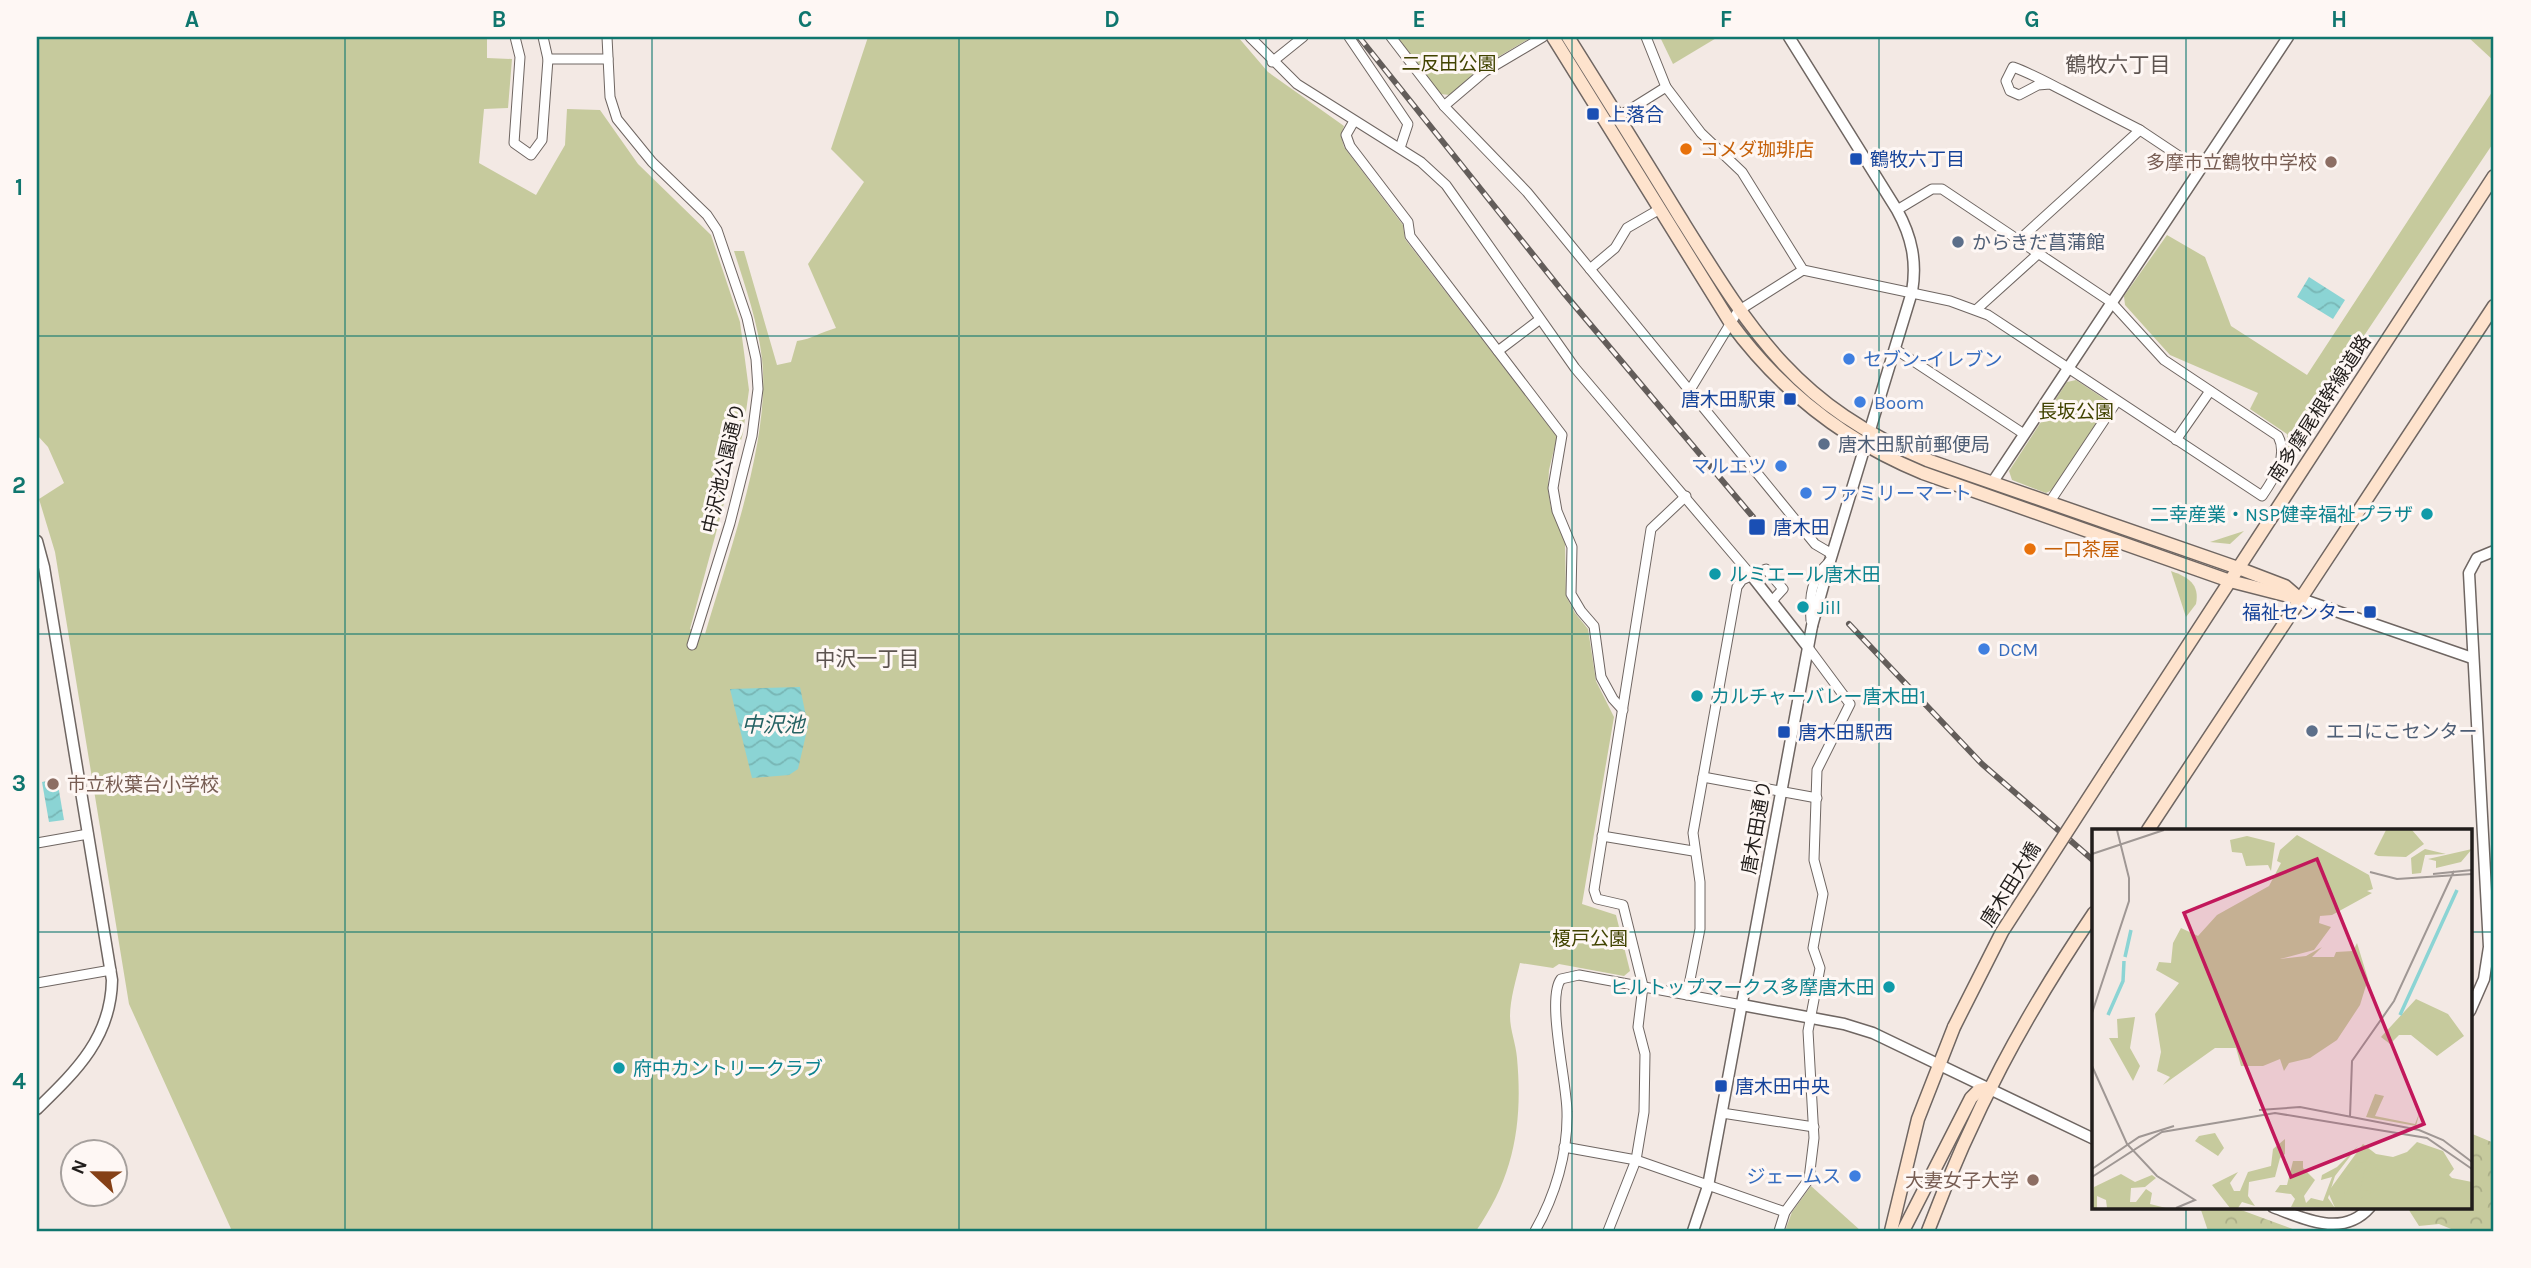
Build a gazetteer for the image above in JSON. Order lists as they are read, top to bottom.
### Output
{
  "streets": {
    "main road": ["南多摩尾根幹線道路", "唐木田大橋"],
    "street": ["中沢池公園通り", "唐木田通り"]
  },
  "crossings": [
    ["南多摩尾根幹線道路", "唐木田大橋"]
  ],
  "districts": ["鶴牧六丁目", "中沢一丁目"],
  "water": ["中沢池"],
  "parks": ["二反田公園", "長坂公園", "榎戸公園"],
  "places": {
    "transit": [
      "上落合",
      "鶴牧六丁目",
      "唐木田駅東",
      "唐木田",
      "福祉センター",
      "唐木田駅西",
      "唐木田中央"
    ],
    "other": [
      "コメダ珈琲店",
      "多摩市立鶴牧中学校",
      "からきだ菖蒲館",
      "セブン-イレブン",
      "Boom",
      "唐木田駅前郵便局",
      "マルエツ",
      "ファミリーマート",
      "二幸産業・NSP健幸福祉プラザ",
      "一口茶屋",
      "ルミエール唐木田",
      "Jill",
      "DCM",
      "カルチャーバレー唐木田1",
      "エコにこセンター",
      "市立秋葉台小学校",
      "ヒルトップマークス多摩唐木田",
      "府中カントリークラブ",
      "ジェームス",
      "大妻女子大学"
    ]
  },
  "north": "left",
  "grid": {
    "columns": [
      "A",
      "B",
      "C",
      "D",
      "E",
      "F",
      "G",
      "H"
    ],
    "rows": [
      "1",
      "2",
      "3",
      "4"
    ]
  }
}
